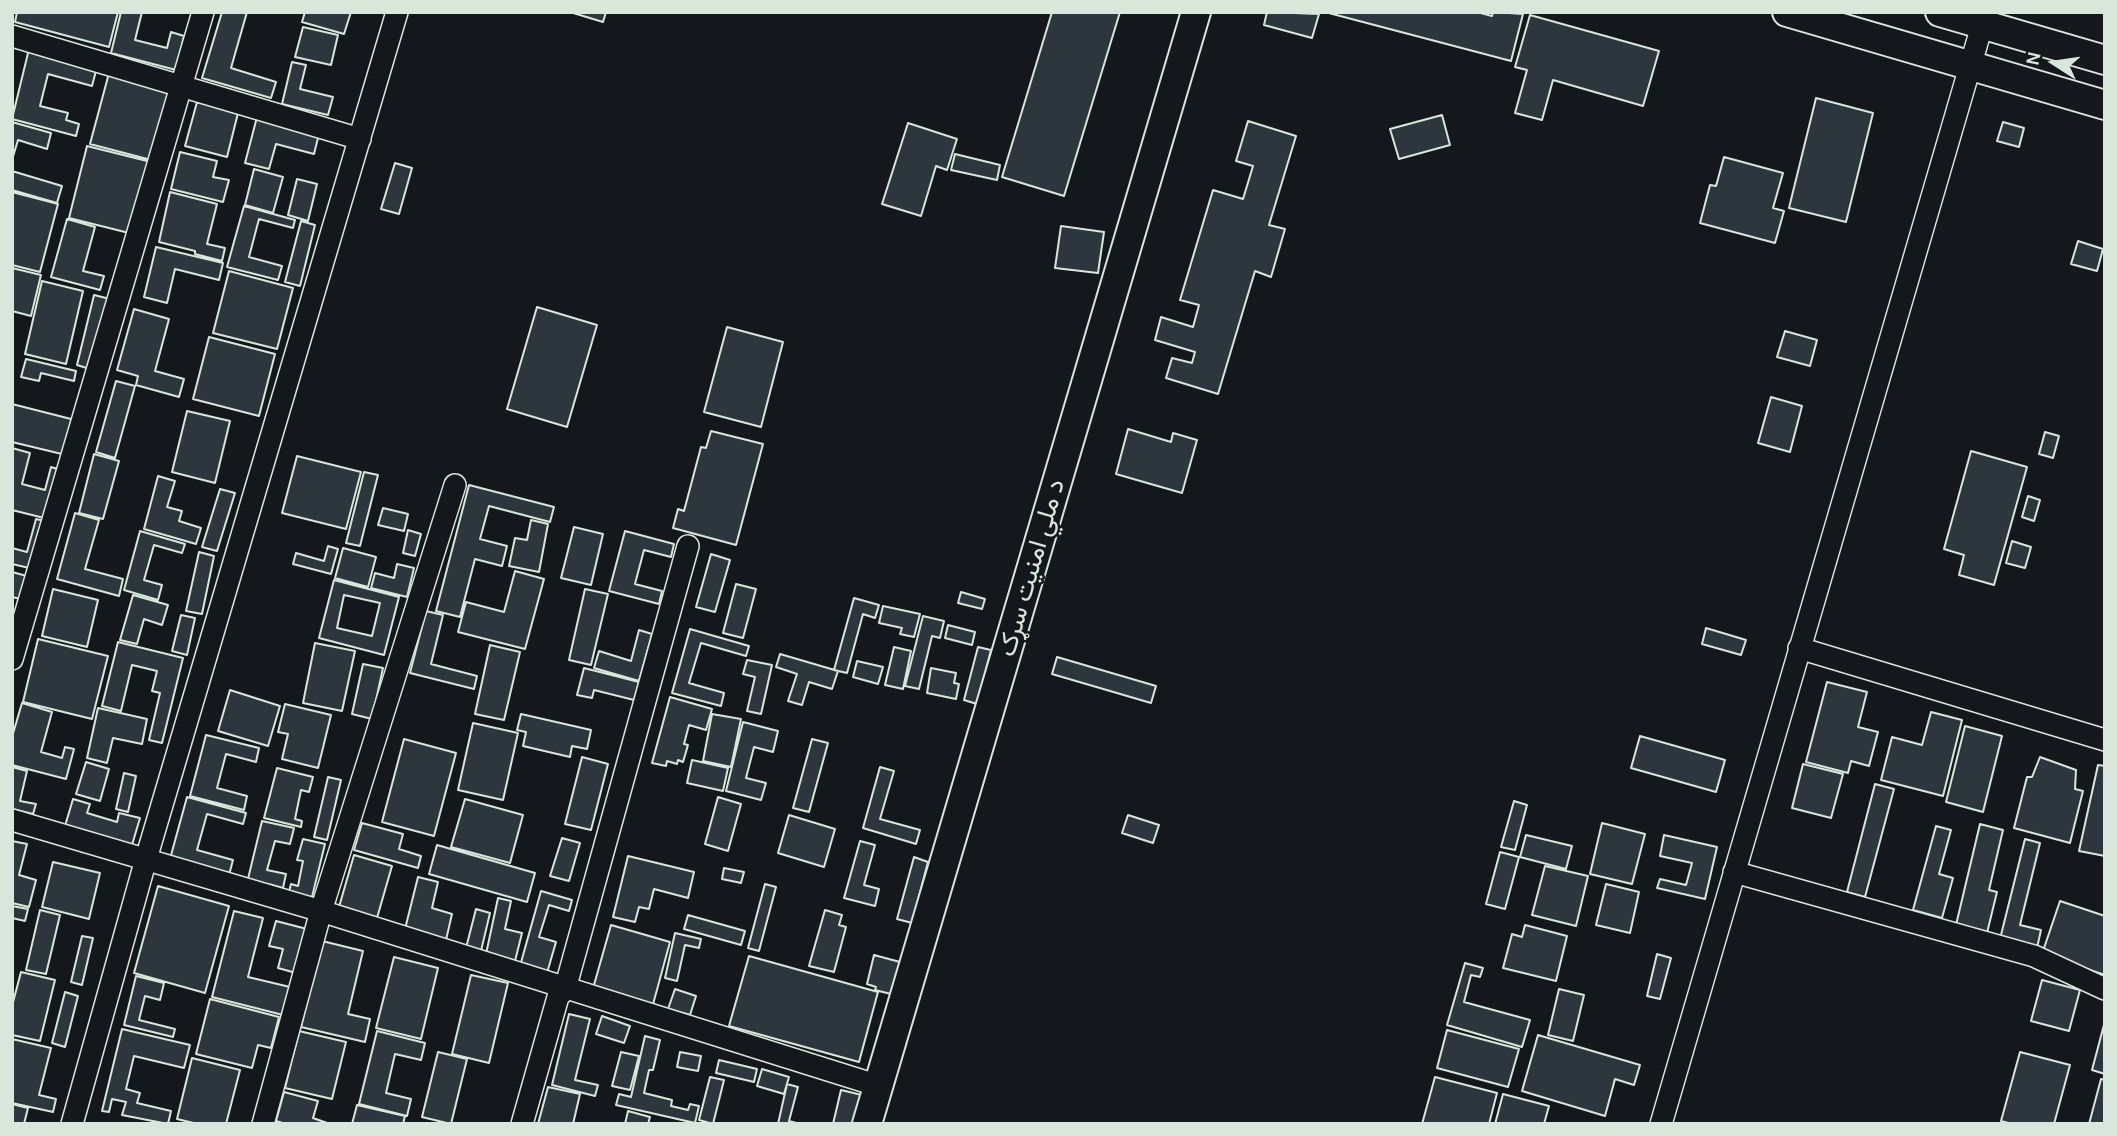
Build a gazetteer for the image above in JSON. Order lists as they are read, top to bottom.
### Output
{
  "streets": {
    "street": ["د ملي امنیت سړک"]
  },
  "north": "left"
}
